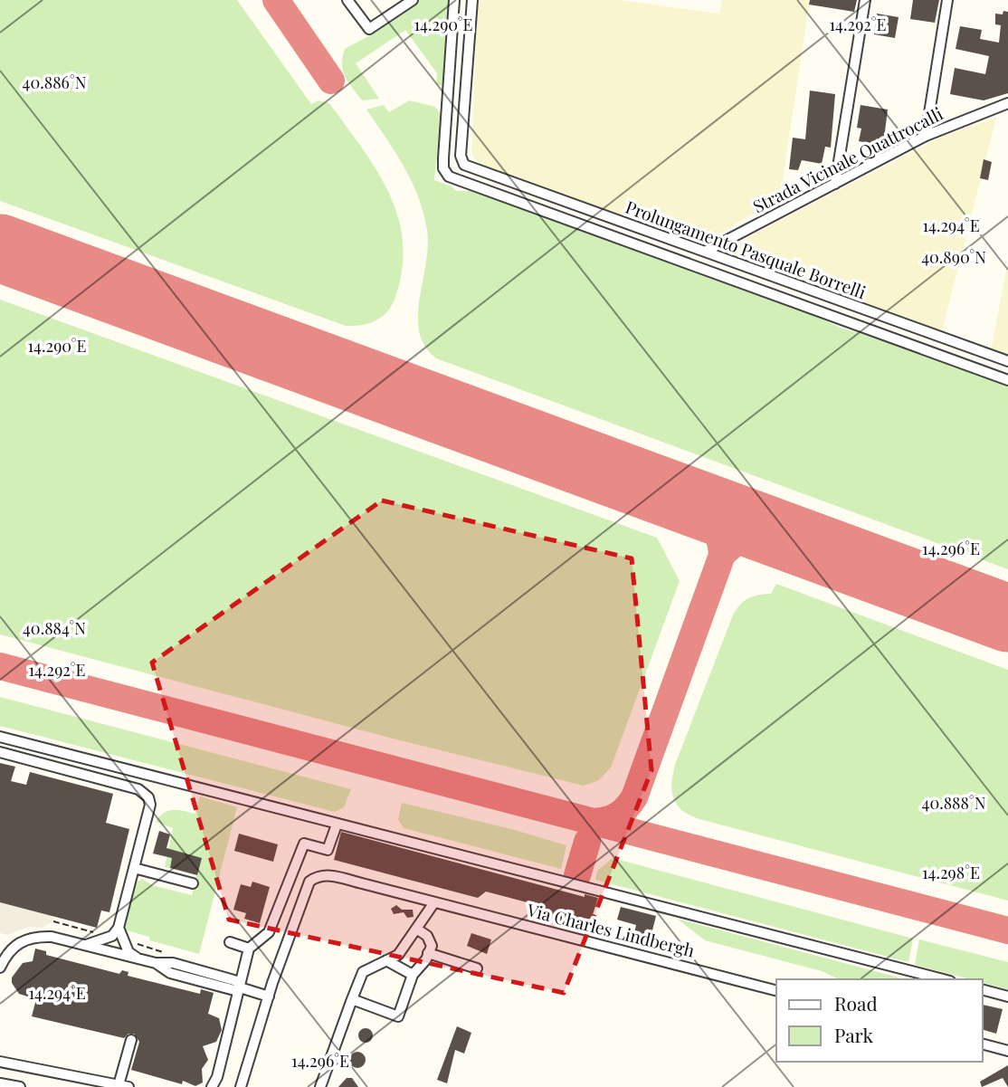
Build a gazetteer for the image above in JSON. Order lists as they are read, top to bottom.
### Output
{
  "streets": {
    "street": ["Strada Vicinale Quattrocalli", "Prolungamento Pasquale Borrelli", "Via Charles Lindbergh"]
  },
  "crossings": [
    ["Strada Vicinale Quattrocalli", "Prolungamento Pasquale Borrelli"]
  ],
  "legend": ["Road", "Park"],
  "coordinates": [
    "14.290°E",
    "14.292°E",
    "40.886°N",
    "14.294°E",
    "40.890°N",
    "14.296°E",
    "40.884°N",
    "40.888°N",
    "14.298°E"
  ]
}
